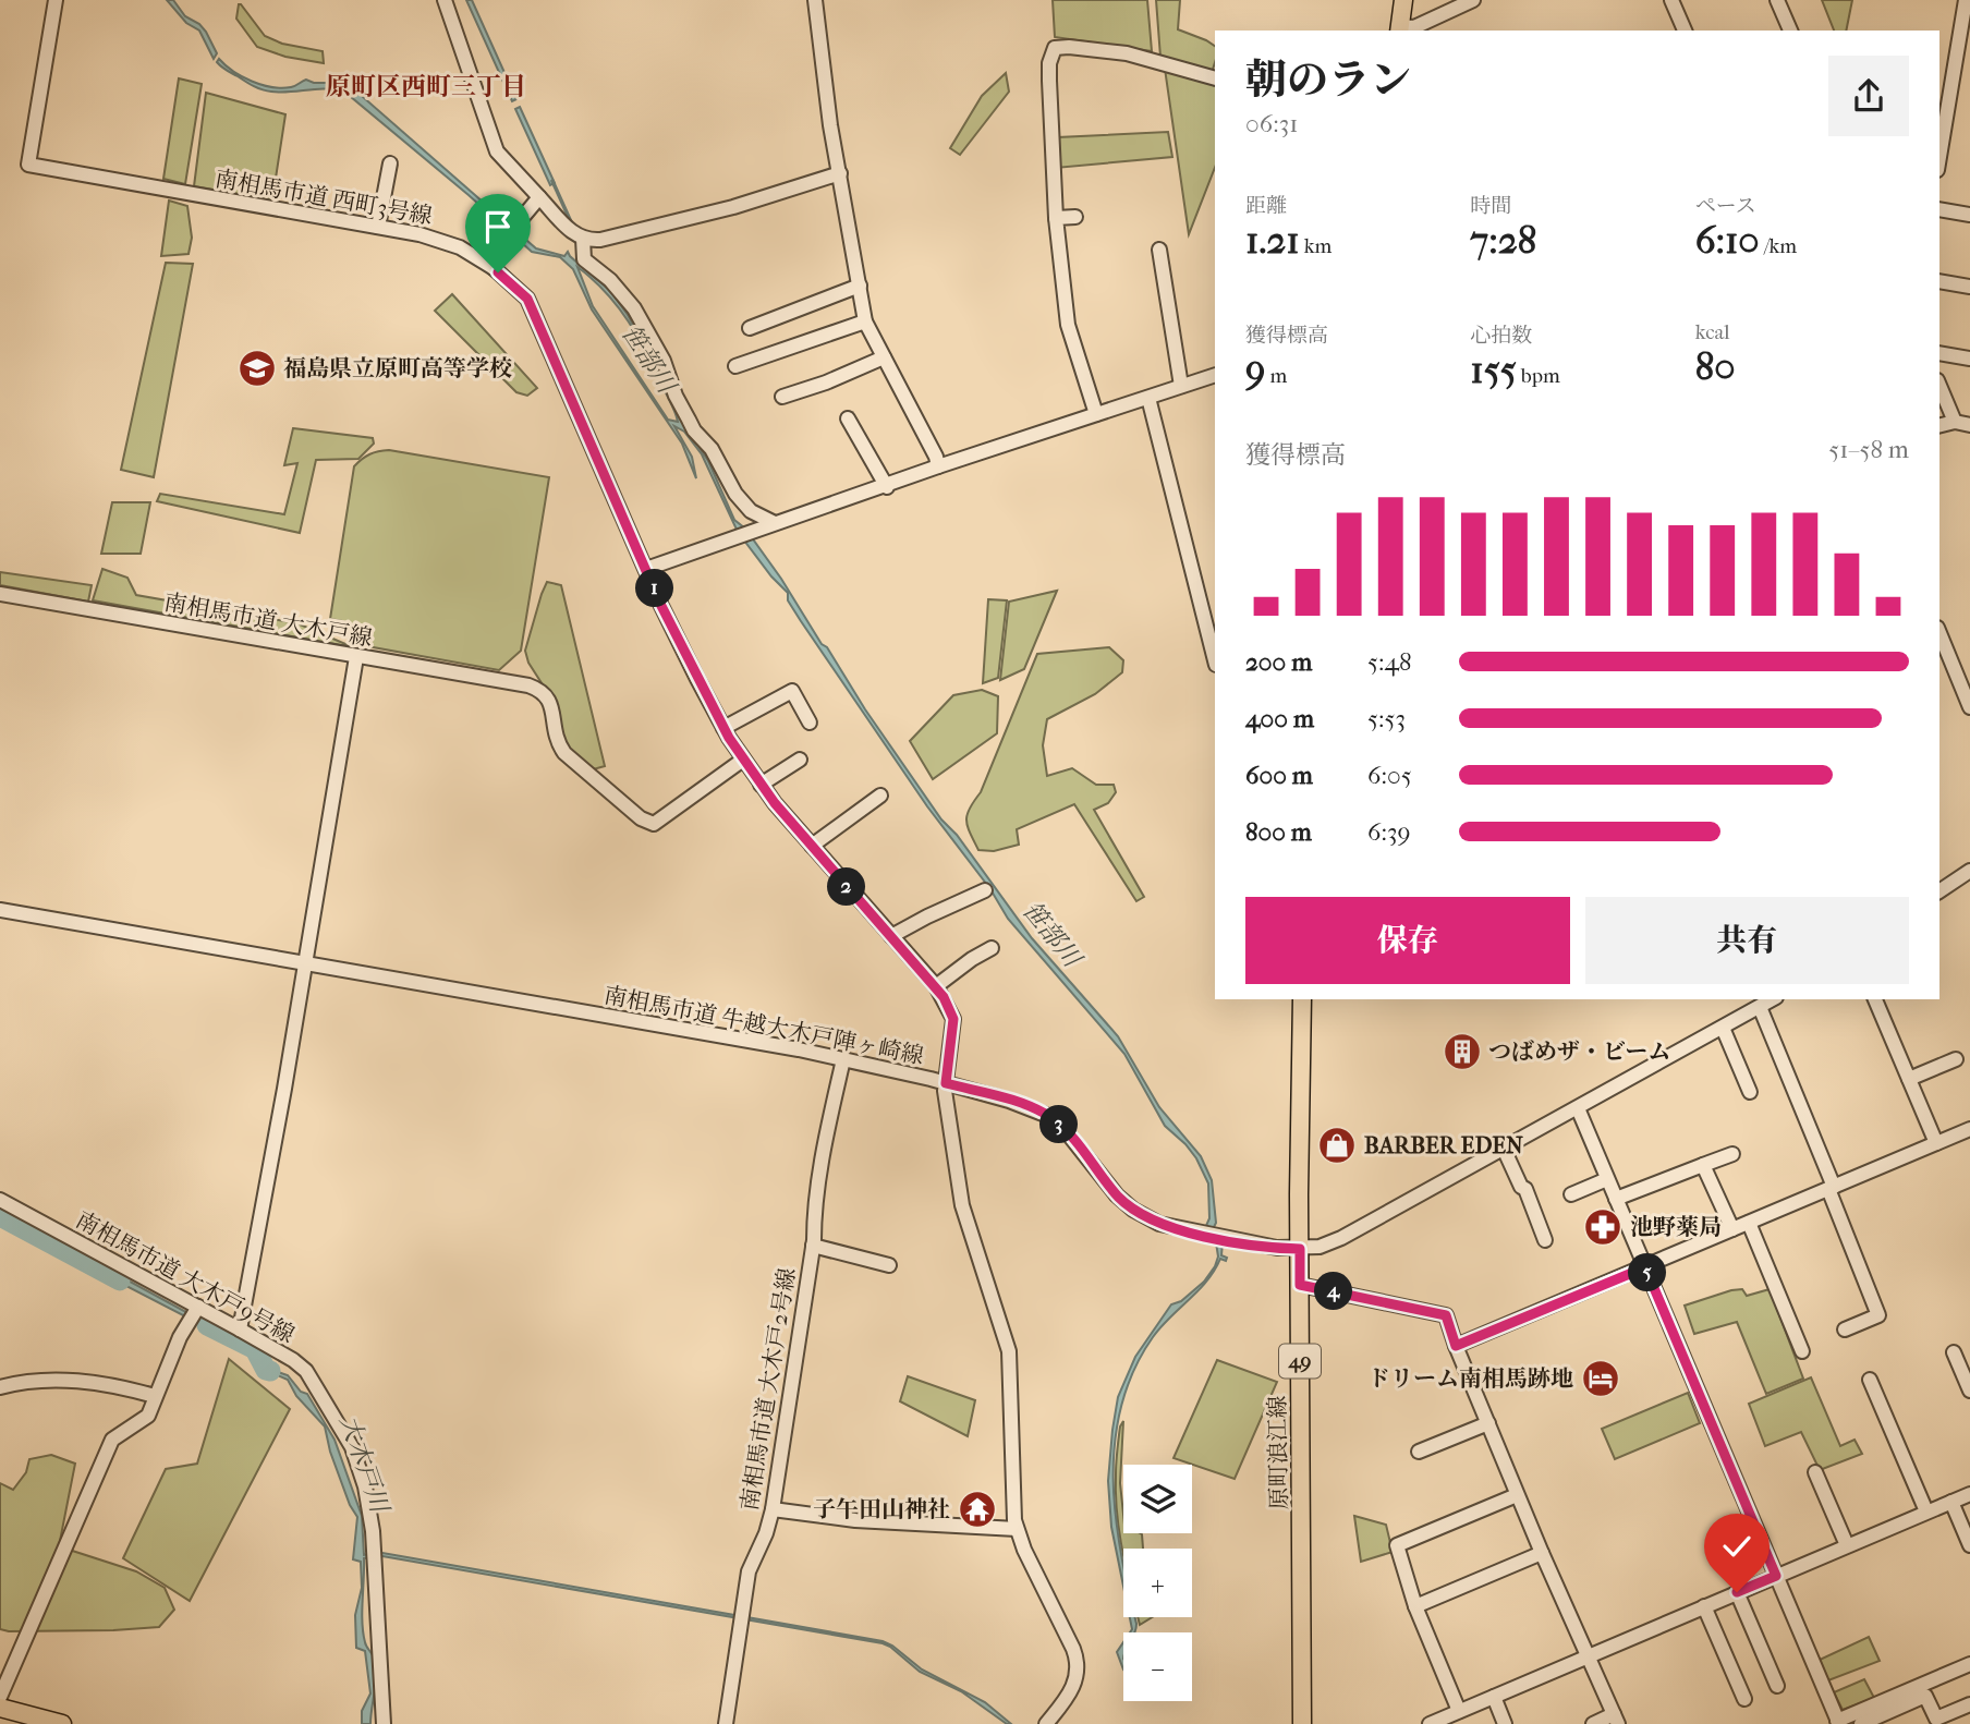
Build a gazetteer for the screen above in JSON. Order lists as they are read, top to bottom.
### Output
{
  "streets": {
    "main road": ["49", "原町浪江線"],
    "street": [
      "南相馬市道 西町3号線",
      "南相馬市道 大木戸線",
      "南相馬市道 牛越大木戸陣ヶ崎線",
      "南相馬市道 大木戸9号線",
      "南相馬市道 大木戸2号線"
    ]
  },
  "crossings": [
    ["南相馬市道 西町3号線", "南相馬市道 大木戸線"],
    ["南相馬市道 西町3号線", "南相馬市道 牛越大木戸陣ヶ崎線"],
    ["南相馬市道 牛越大木戸陣ヶ崎線", "南相馬市道 大木戸2号線"],
    ["南相馬市道 牛越大木戸陣ヶ崎線", "原町浪江線"]
  ],
  "districts": ["原町区西町三丁目"],
  "water": ["笹部川", "大木戸川"],
  "places": {
    "school or university": ["福島県立原町高等学校"],
    "building": ["つばめザ・ビーム"],
    "shop": ["BARBER EDEN"],
    "pharmacy": ["池野薬局"],
    "hotel": ["ドリーム南相馬跡地"],
    "temple": ["子午田山神社"]
  },
  "page": {
    "heading": ["朝のラン", "06:31"],
    "stats": [
      ["距離", "1.21 km"],
      ["時間", "7:28"],
      ["ペース", "6:10 /km"],
      ["獲得標高", "9 m"],
      ["心拍数", "155 bpm"],
      ["kcal", "80"]
    ],
    "chart": ["獲得標高", "51–58 m"],
    "pins": [
      "1",
      "2",
      "3",
      "5",
      "4"
    ],
    "list": [
      {
        "name": "200 m",
        "note": "5:48"
      },
      {
        "name": "400 m",
        "note": "5:53"
      },
      {
        "name": "600 m",
        "note": "6:05"
      },
      {
        "name": "800 m",
        "note": "6:39"
      }
    ],
    "buttons": ["保存", "共有"],
    "map_buttons": ["+", "−"]
  }
}
